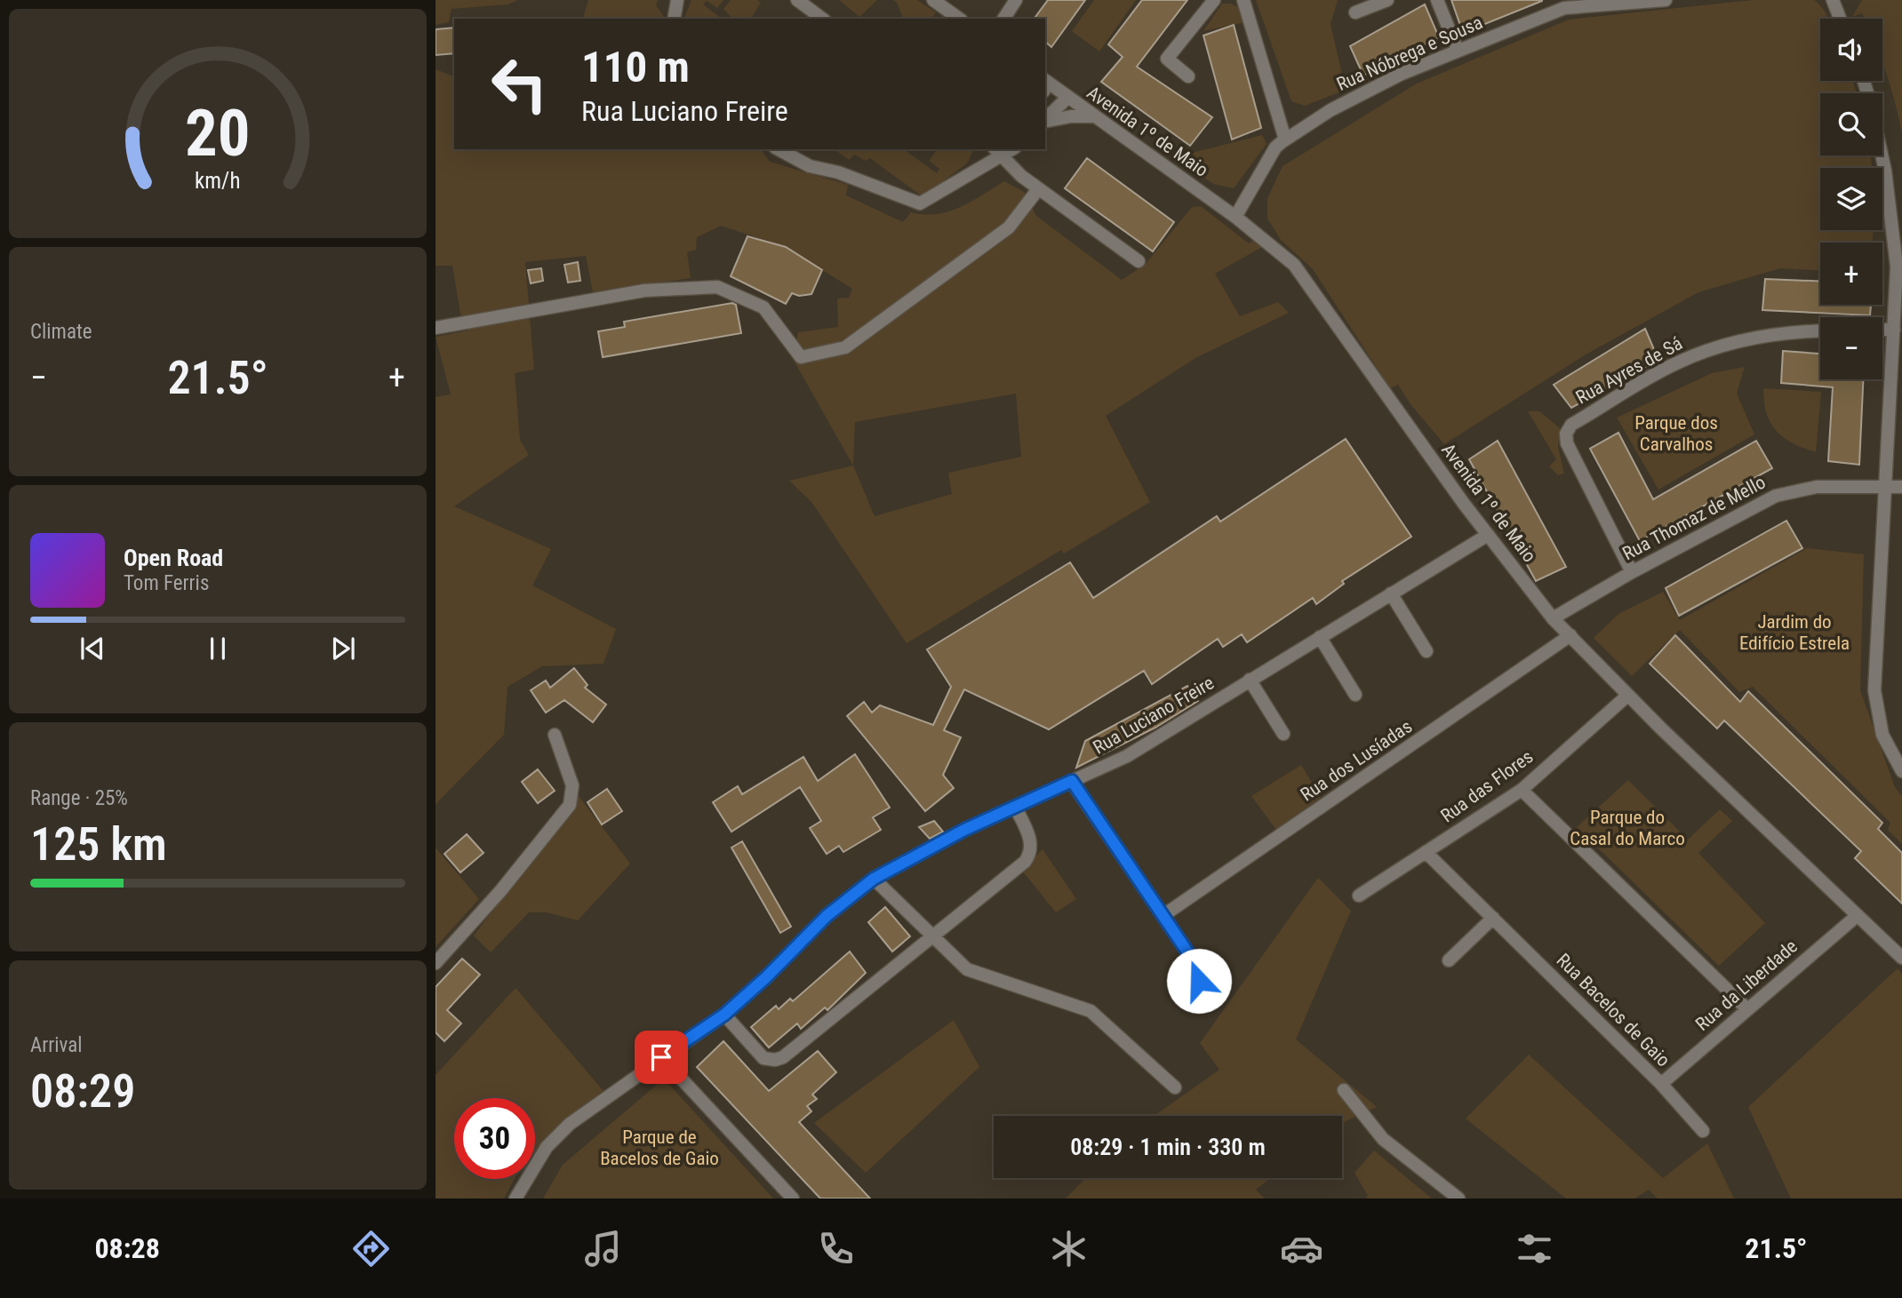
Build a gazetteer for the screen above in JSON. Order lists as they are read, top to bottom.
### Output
{
  "streets": {
    "street": [
      "Rua Nóbrega e Sousa",
      "Avenida 1º de Maio",
      "Rua Ayres de Sá",
      "Rua Thomaz de Mello",
      "Rua Luciano Freire",
      "Rua dos Lusíadas",
      "Rua das Flores",
      "Rua da Liberdade",
      "Rua Bacelos de Gaio"
    ]
  },
  "crossings": [
    ["Rua Nóbrega e Sousa", "Avenida 1º de Maio"],
    ["Avenida 1º de Maio", "Rua Thomaz de Mello"],
    ["Avenida 1º de Maio", "Rua Luciano Freire"],
    ["Avenida 1º de Maio", "Rua dos Lusíadas"],
    ["Avenida 1º de Maio", "Rua das Flores"],
    ["Avenida 1º de Maio", "Rua da Liberdade"],
    ["Rua Ayres de Sá", "Rua Thomaz de Mello"],
    ["Rua das Flores", "Rua Bacelos de Gaio"],
    ["Rua da Liberdade", "Rua Bacelos de Gaio"]
  ],
  "parks": [
    "Parque dos Carvalhos",
    "Jardim do Edifício Estrela",
    "Parque do Casal do Marco",
    "Parque de Bacelos de Gaio"
  ],
  "page": {
    "map_buttons": ["+", "−"],
    "turn": ["110 m", "Rua Luciano Freire"],
    "tile": [
      "Climate",
      ["Range · 25%", "125 km"],
      ["Arrival", "08:29"]
    ],
    "heat": ["−", "21.5°", "+"],
    "song": ["Open Road", "Tom Ferris"],
    "limit": "30",
    "trip": "08:29 · 1 min · 330 m",
    "tabs": ["08:28", "21.5°"],
    "gauge": ["20", "km/h"]
  }
}
